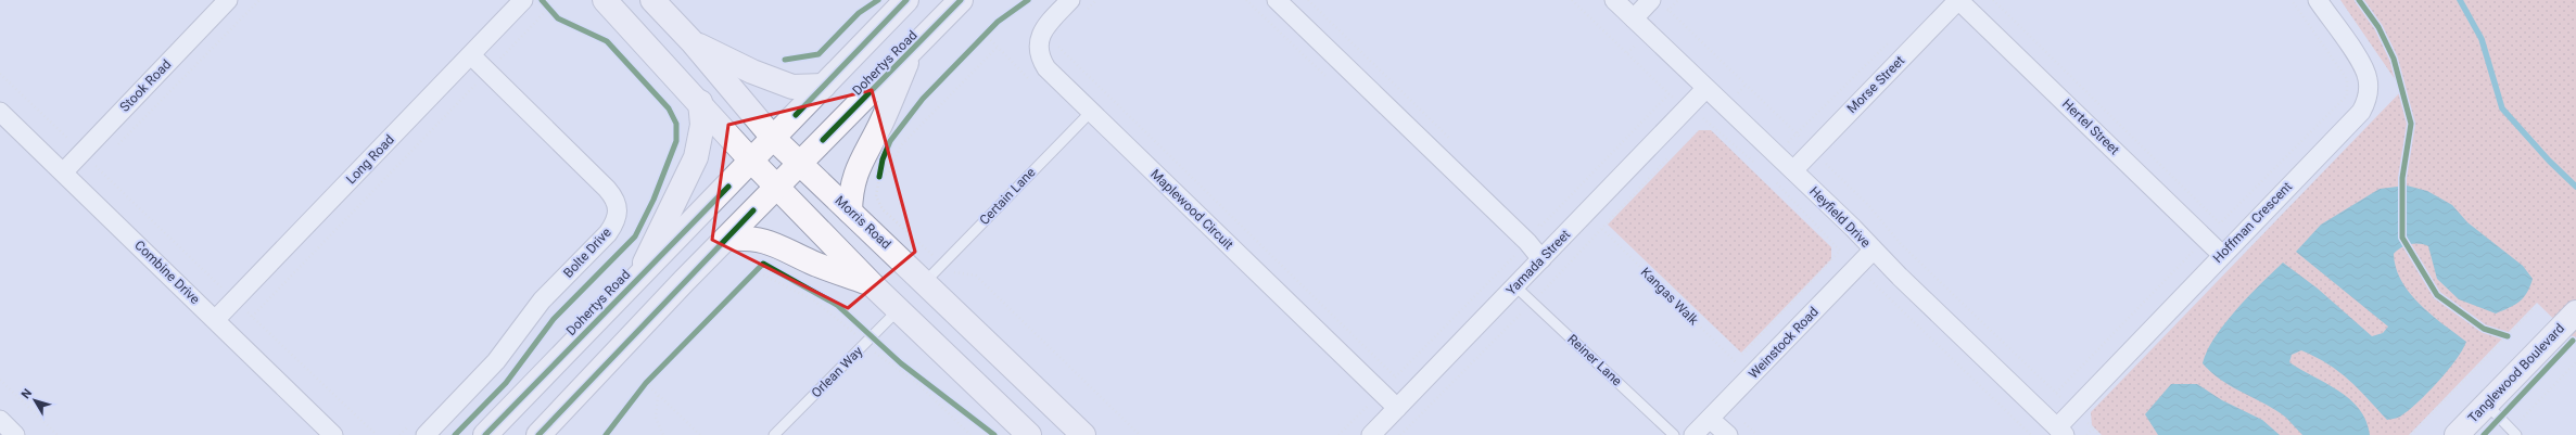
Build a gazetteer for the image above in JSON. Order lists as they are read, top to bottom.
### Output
{
  "streets": {
    "street": [
      "Dohertys Road",
      "Morse Street",
      "Stook Road",
      "Hertel Street",
      "Long Road",
      "Maplewood Circuit",
      "Heyfield Drive",
      "Morris Road",
      "Hoffman Crescent",
      "Bolte Drive",
      "Yamada Street",
      "Combine Drive",
      "Weinstock Road",
      "Tanglewood Boulevard"
    ],
    "lane": ["Certain Lane", "Reiner Lane", "Orlean Way"],
    "path": ["Kangas Walk"]
  },
  "crossings": [
    ["Dohertys Road", "Morris Road"],
    ["Morse Street", "Hertel Street"],
    ["Morse Street", "Heyfield Drive"],
    ["Stook Road", "Combine Drive"],
    ["Hertel Street", "Hoffman Crescent"],
    ["Long Road", "Bolte Drive"],
    ["Long Road", "Combine Drive"],
    ["Certain Lane", "Maplewood Circuit"],
    ["Certain Lane", "Morris Road"],
    ["Maplewood Circuit", "Yamada Street"],
    ["Heyfield Drive", "Hoffman Crescent"],
    ["Heyfield Drive", "Yamada Street"],
    ["Heyfield Drive", "Weinstock Road"],
    ["Yamada Street", "Reiner Lane"]
  ],
  "north": "top left"
}
